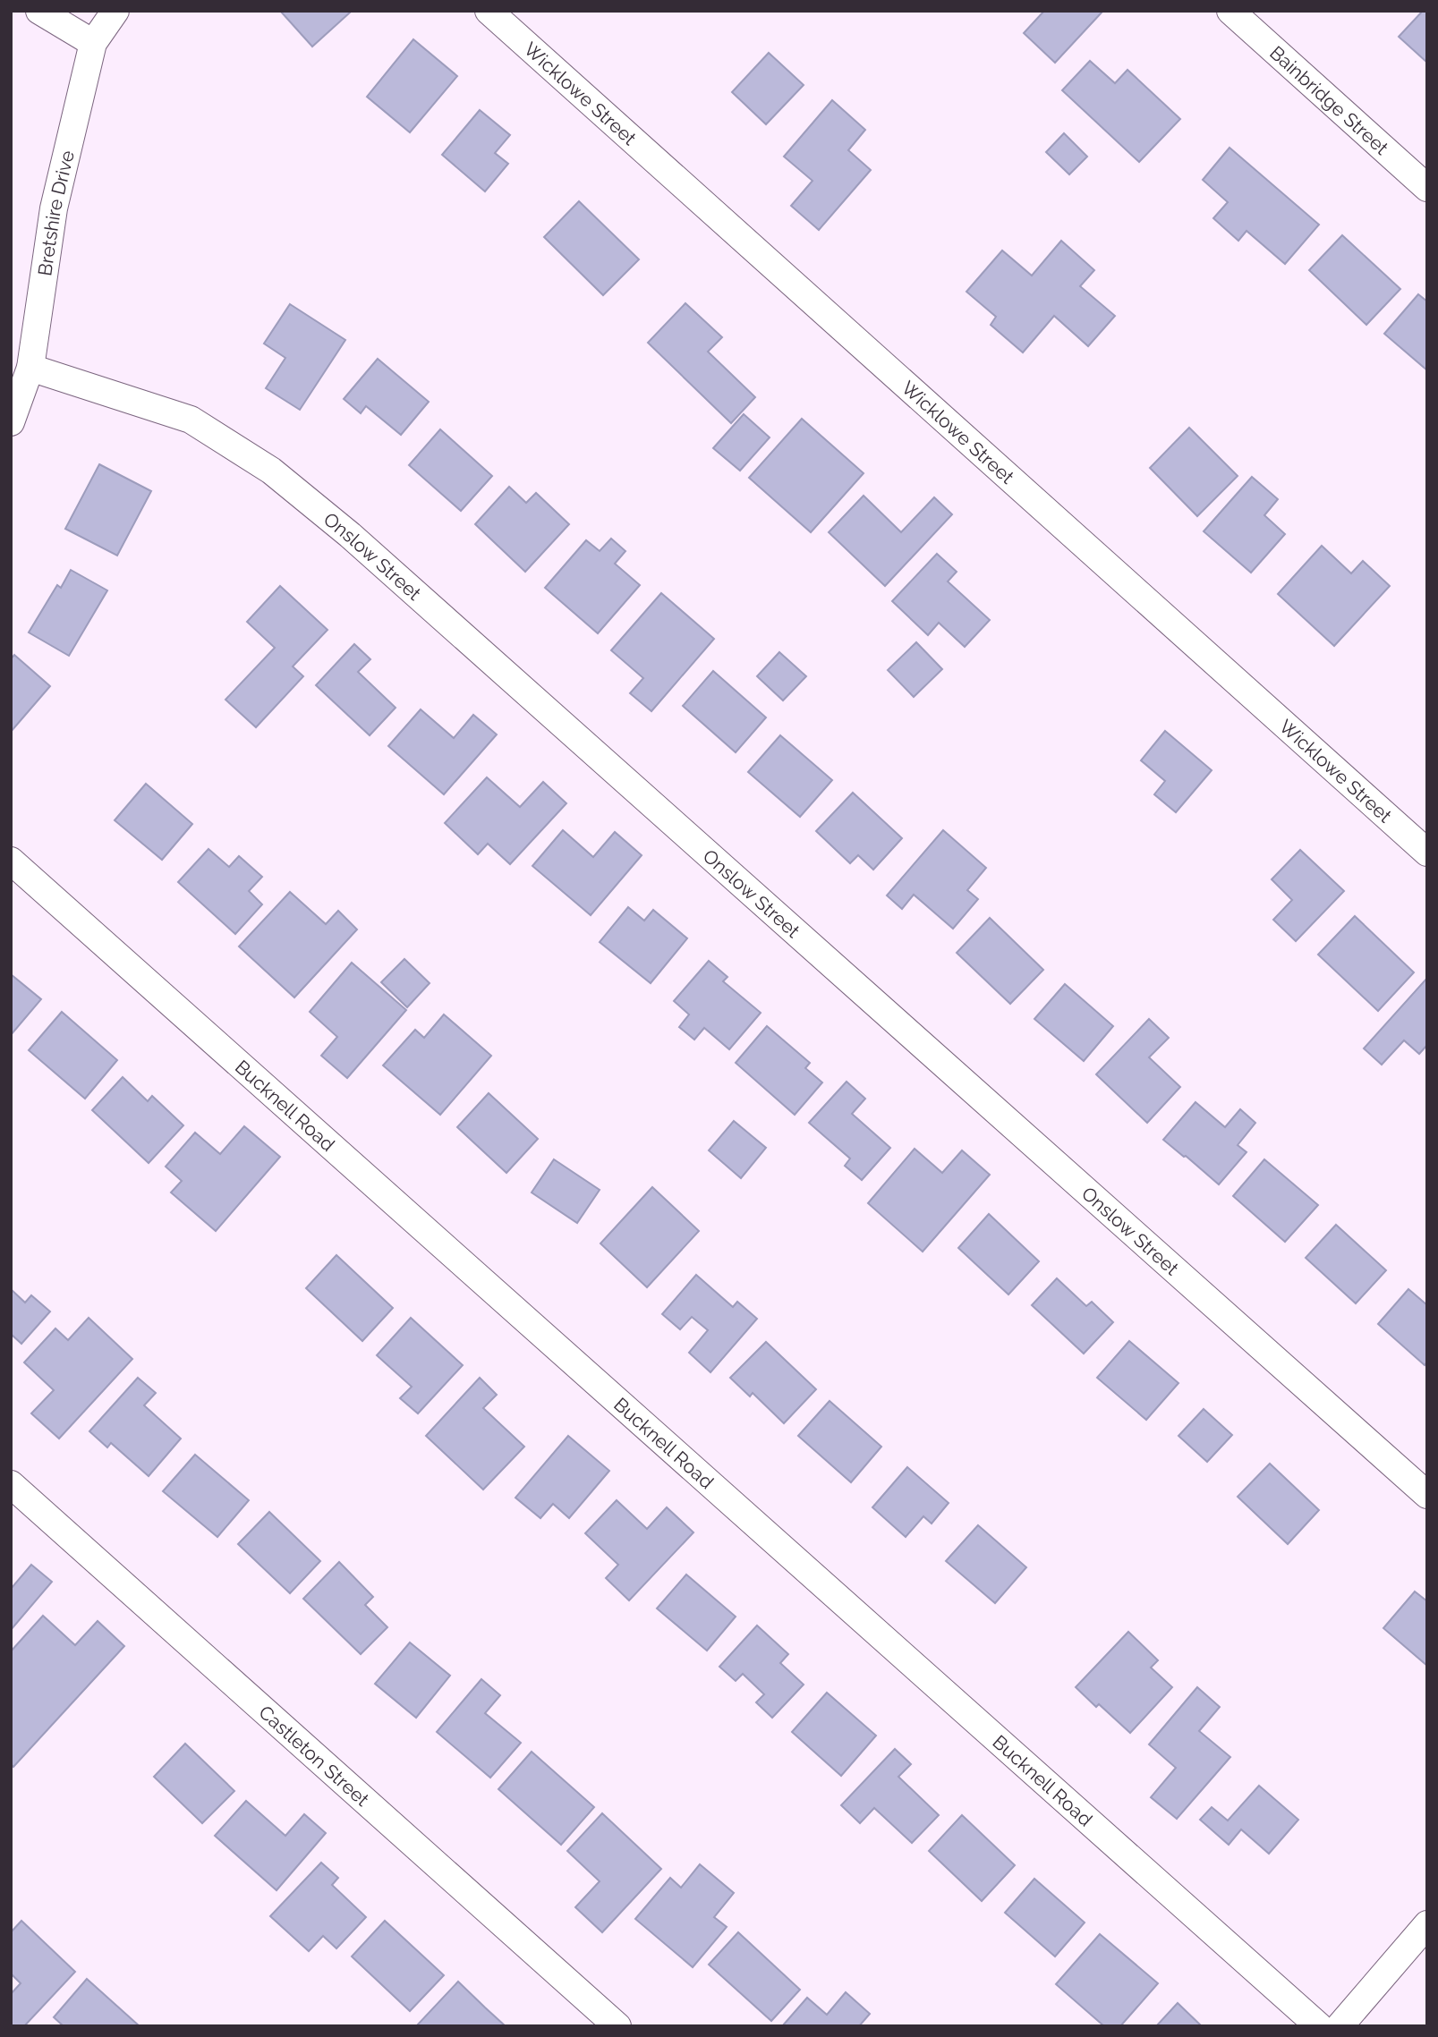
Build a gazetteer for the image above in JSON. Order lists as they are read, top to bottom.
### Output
{
  "streets": {
    "street": [
      "Wicklowe Street",
      "Bainbridge Street",
      "Bretshire Drive",
      "Onslow Street",
      "Bucknell Road",
      "Castleton Street"
    ]
  },
  "crossings": [
    ["Bretshire Drive", "Onslow Street"]
  ]
}
